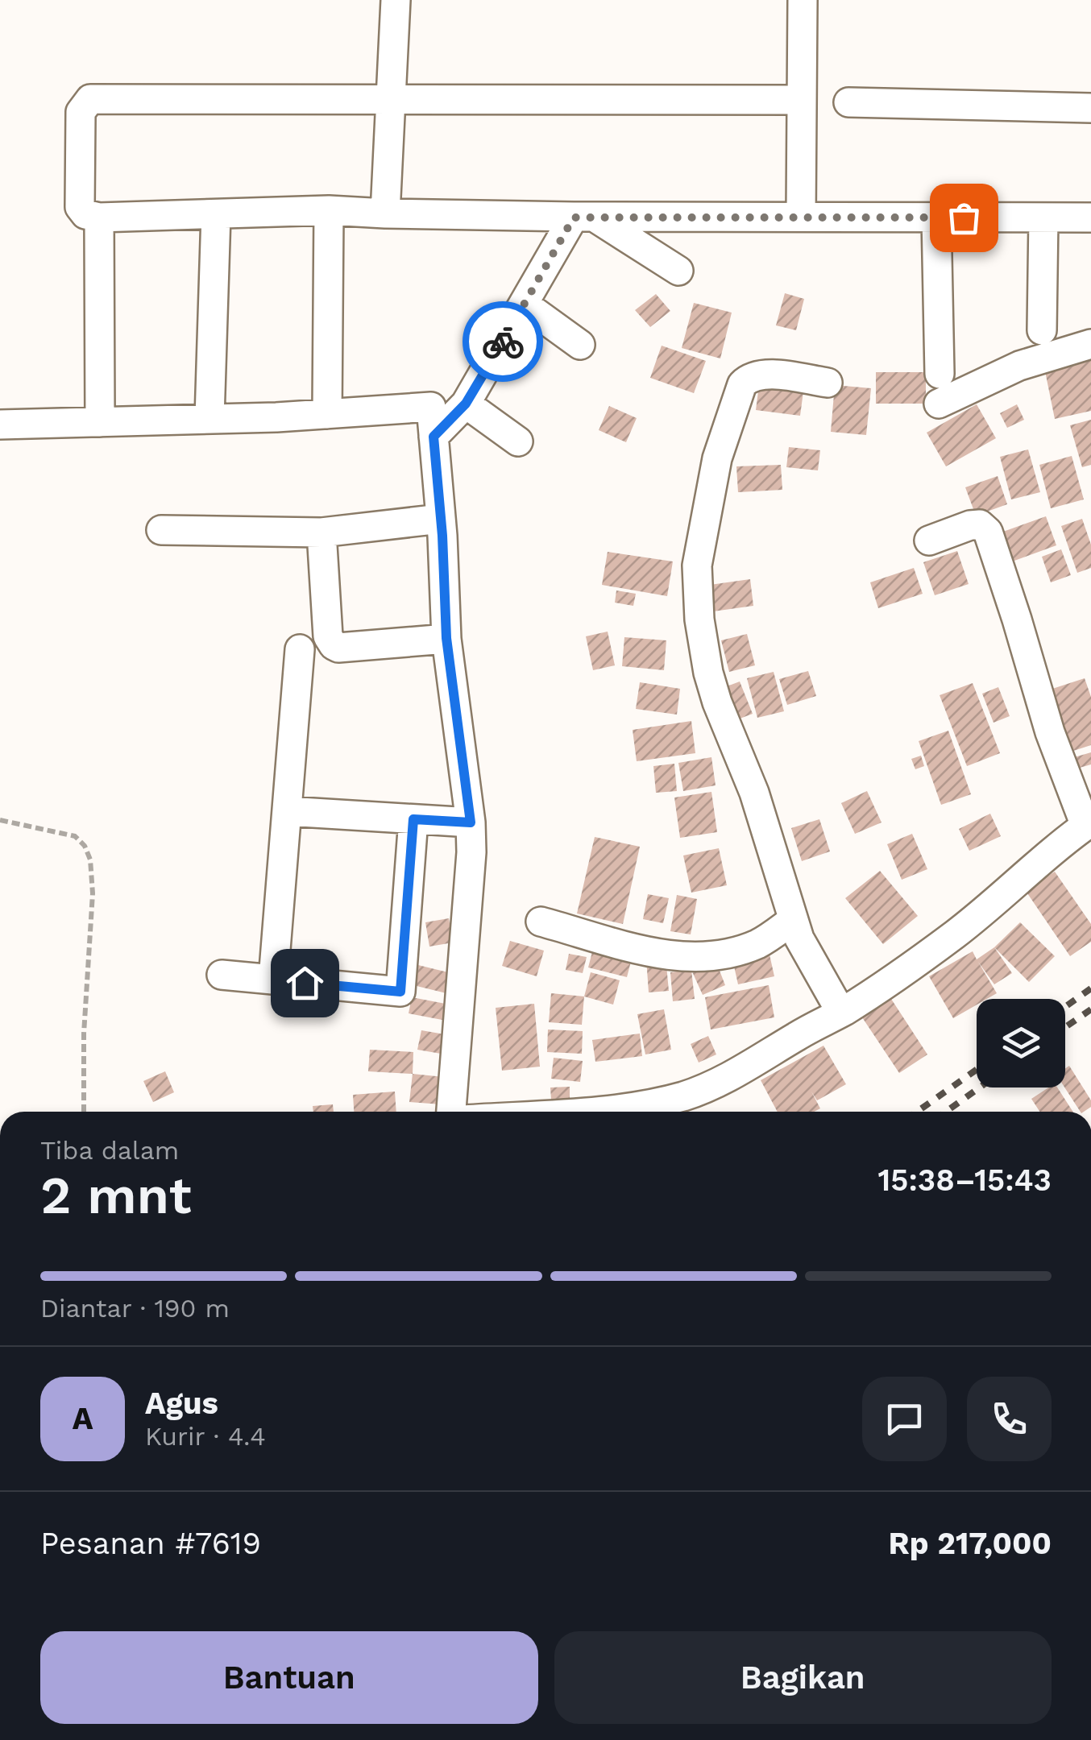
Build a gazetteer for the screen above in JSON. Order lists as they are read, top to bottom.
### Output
{
  "page": {
    "heading": ["2 mnt", "Tiba dalam", "15:38–15:43"],
    "panel": [
      "Agus",
      "Kurir · 4.4",
      "Pesanan #7619",
      "Rp 217,000"
    ],
    "bar": "Diantar · 190 m",
    "round": "A",
    "buttons": ["Bantuan", "Bagikan"]
  }
}
